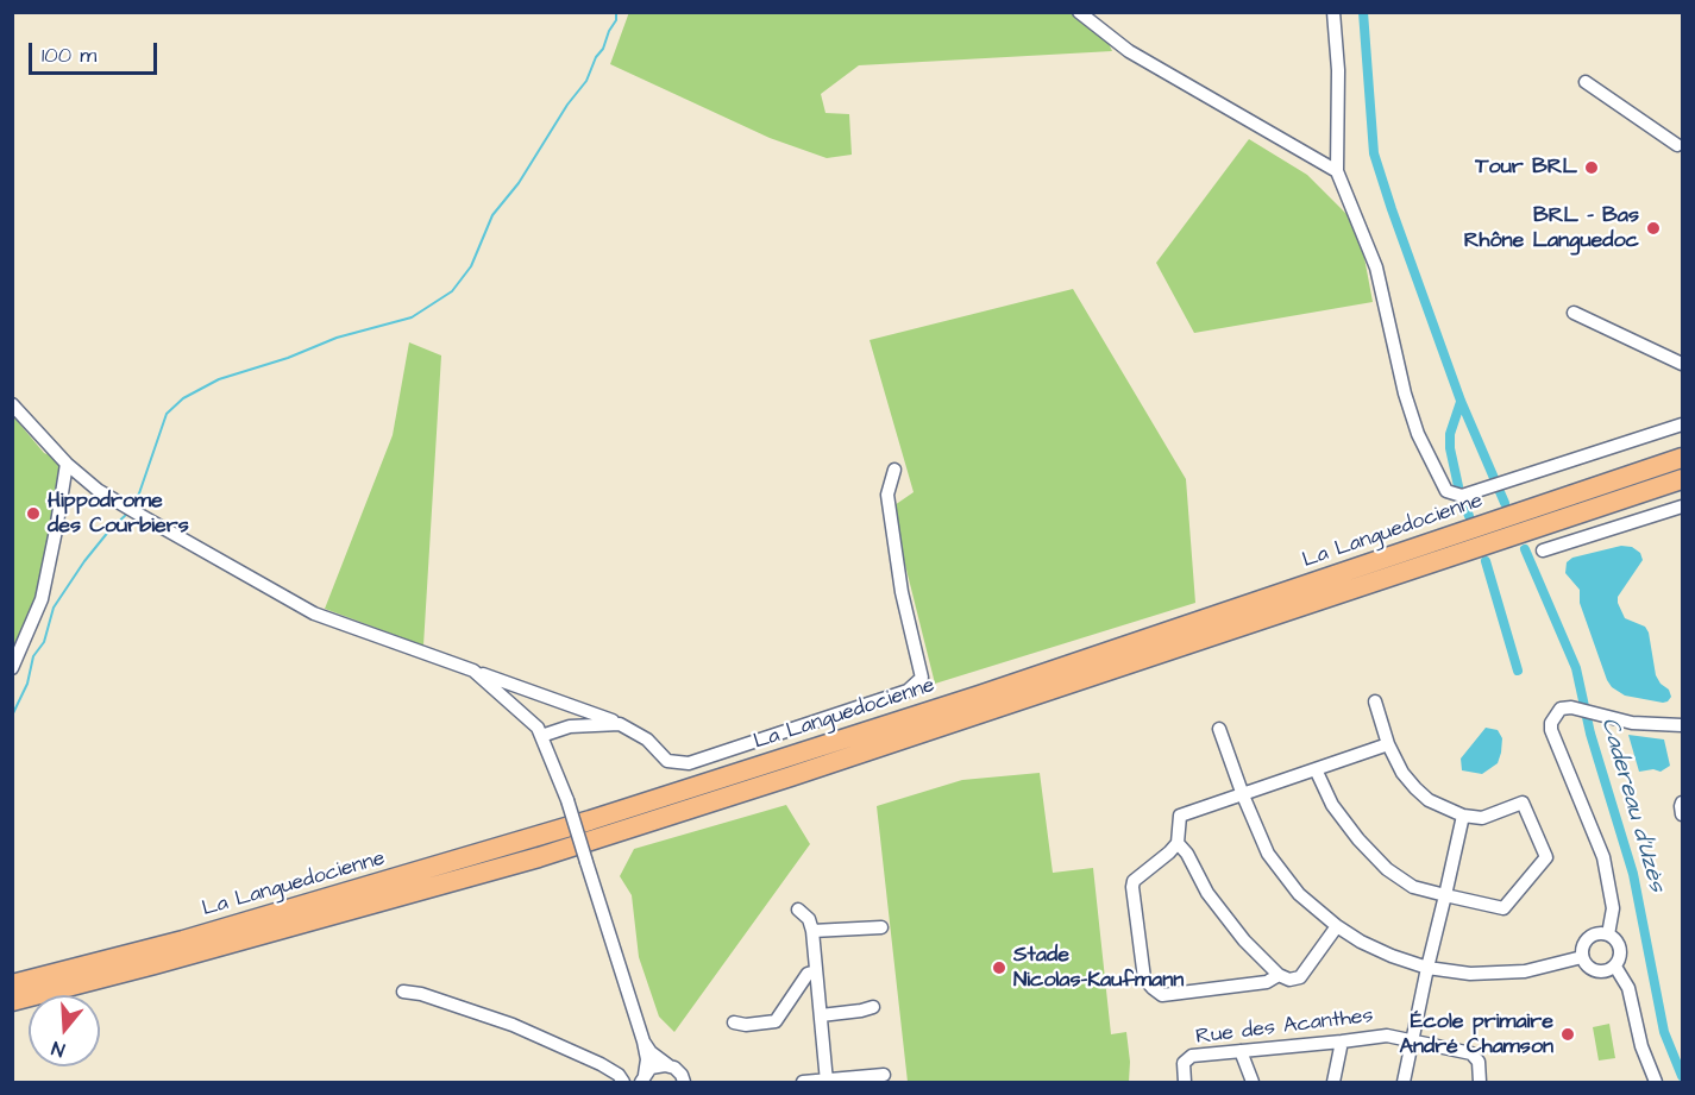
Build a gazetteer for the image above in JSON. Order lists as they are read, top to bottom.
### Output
{
  "streets": {
    "highway": ["La Languedocienne"],
    "street": ["Rue des Acanthes"]
  },
  "water": ["Cadereau d'Uzès"],
  "places": [
    "Tour BRL",
    "BRL - Bas Rhône Languedoc",
    "Hippodrome des Courbiers",
    "Stade Nicolas-Kaufmann",
    "École primaire André Chamson"
  ],
  "scale_bar": "100 m",
  "north": "bottom"
}
